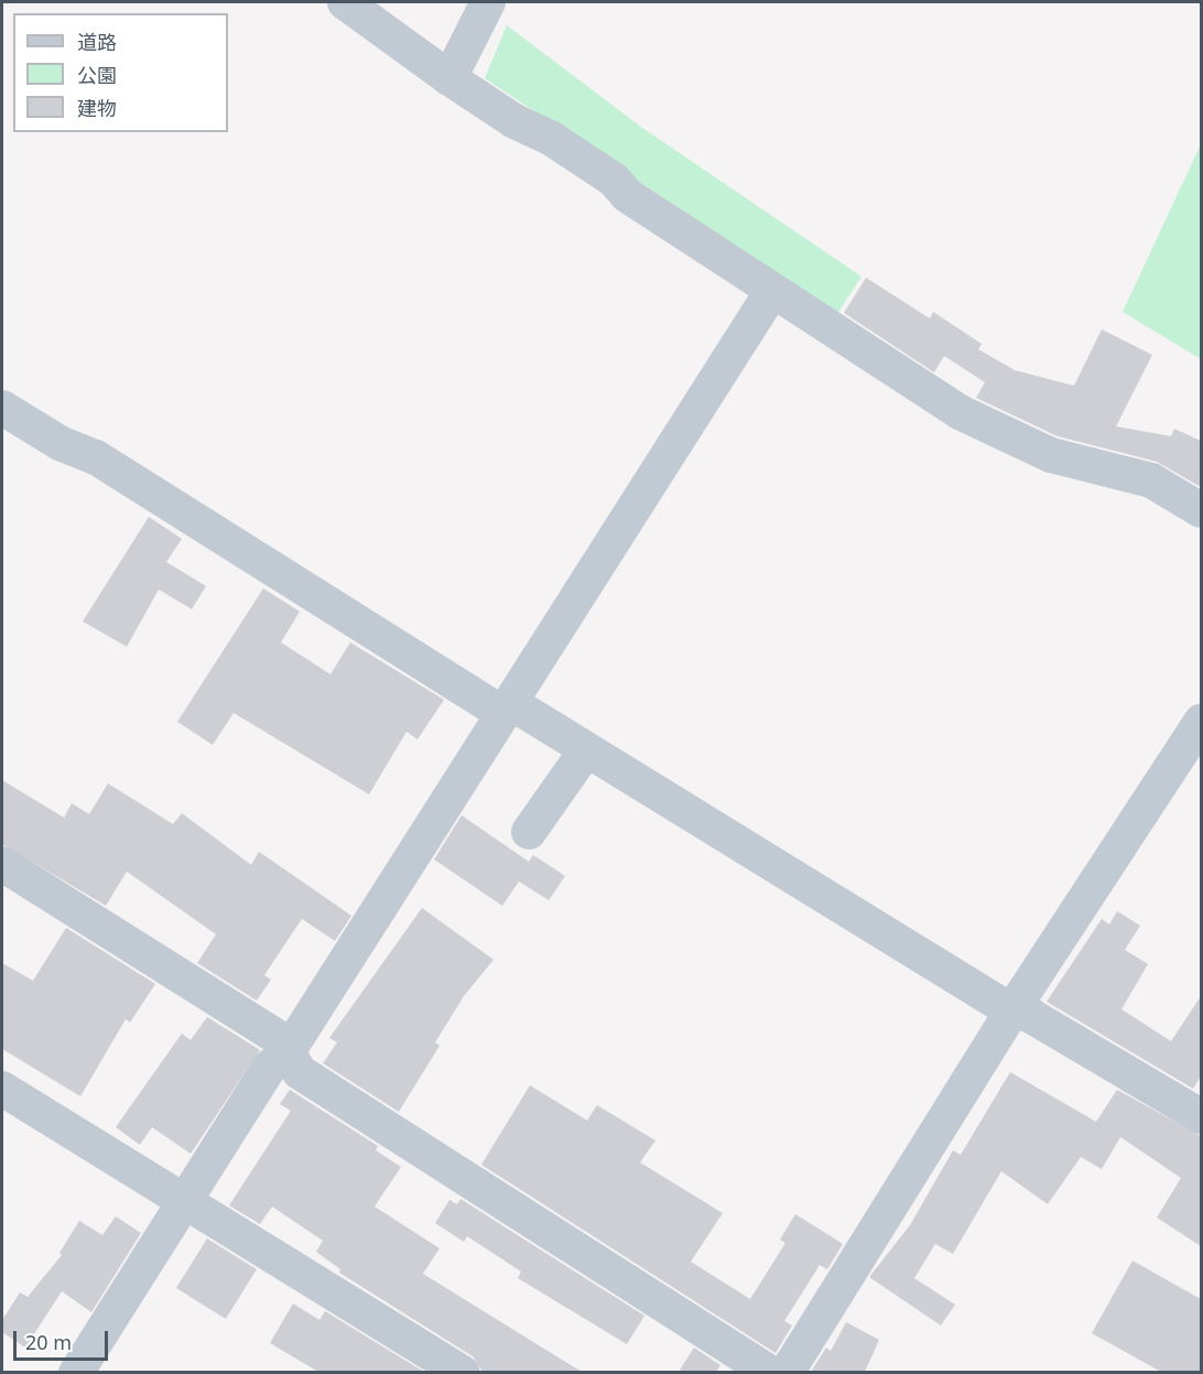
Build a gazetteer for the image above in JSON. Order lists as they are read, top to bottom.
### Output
{
  "legend": ["道路", "公園", "建物"],
  "scale_bar": "20 m"
}
